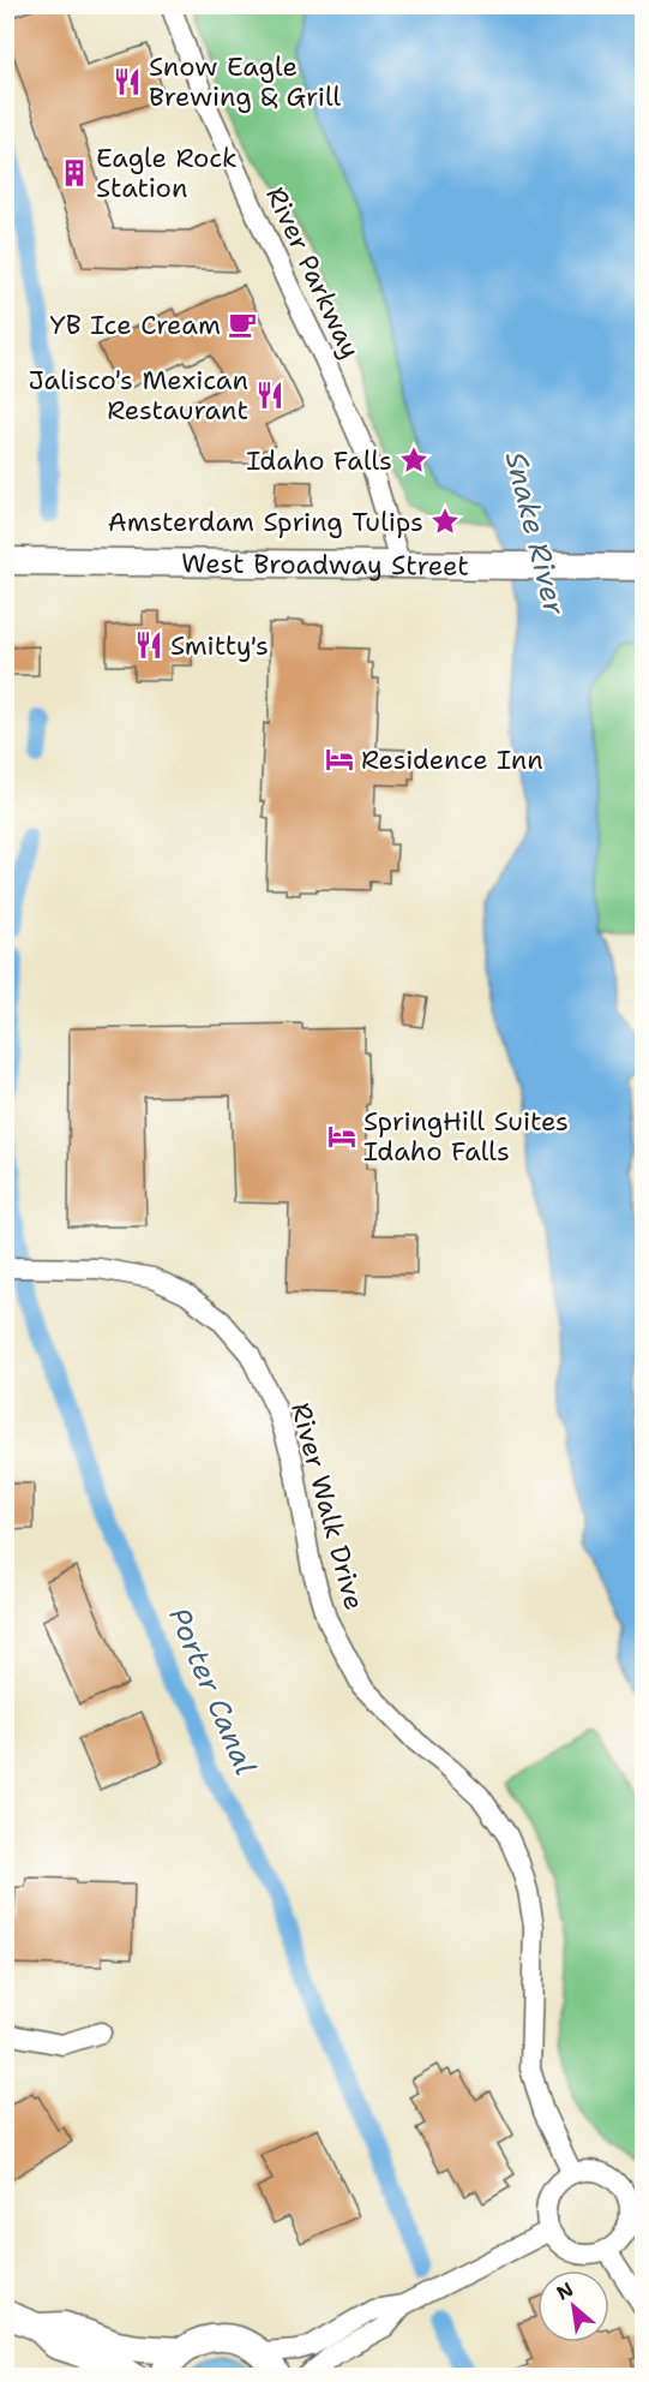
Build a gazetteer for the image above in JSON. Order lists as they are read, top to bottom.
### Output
{
  "streets": {
    "main road": ["West Broadway Street"],
    "street": ["River Parkway", "River Walk Drive"]
  },
  "crossings": [
    ["River Parkway", "West Broadway Street"]
  ],
  "water": ["Snake River", "Porter Canal"],
  "places": {
    "restaurant": ["Snow Eagle Brewing & Grill", "Jalisco's Mexican Restaurant", "Smitty's"],
    "building": ["Eagle Rock Station"],
    "cafe": ["YB Ice Cream"],
    "place": ["Idaho Falls", "Amsterdam Spring Tulips"],
    "hotel": ["Residence Inn", "SpringHill Suites Idaho Falls"]
  },
  "north": "top left"
}
